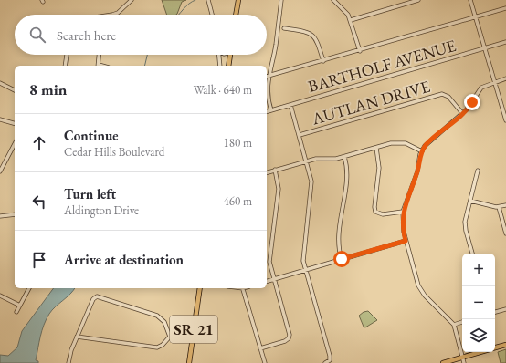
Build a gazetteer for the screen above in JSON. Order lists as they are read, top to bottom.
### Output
{
  "streets": {
    "main road": ["SR 21"],
    "street": ["BARTHOLF AVENUE", "AUTLAN DRIVE"]
  },
  "page": {
    "search": "Search here",
    "heading": ["8 min", "Walk · 640 m"],
    "list": [
      ["Continue", "Cedar Hills Boulevard", "180 m"],
      ["Turn left", "Aldington Drive", "460 m"],
      "Arrive at destination"
    ],
    "map_buttons": ["+", "−"]
  }
}
